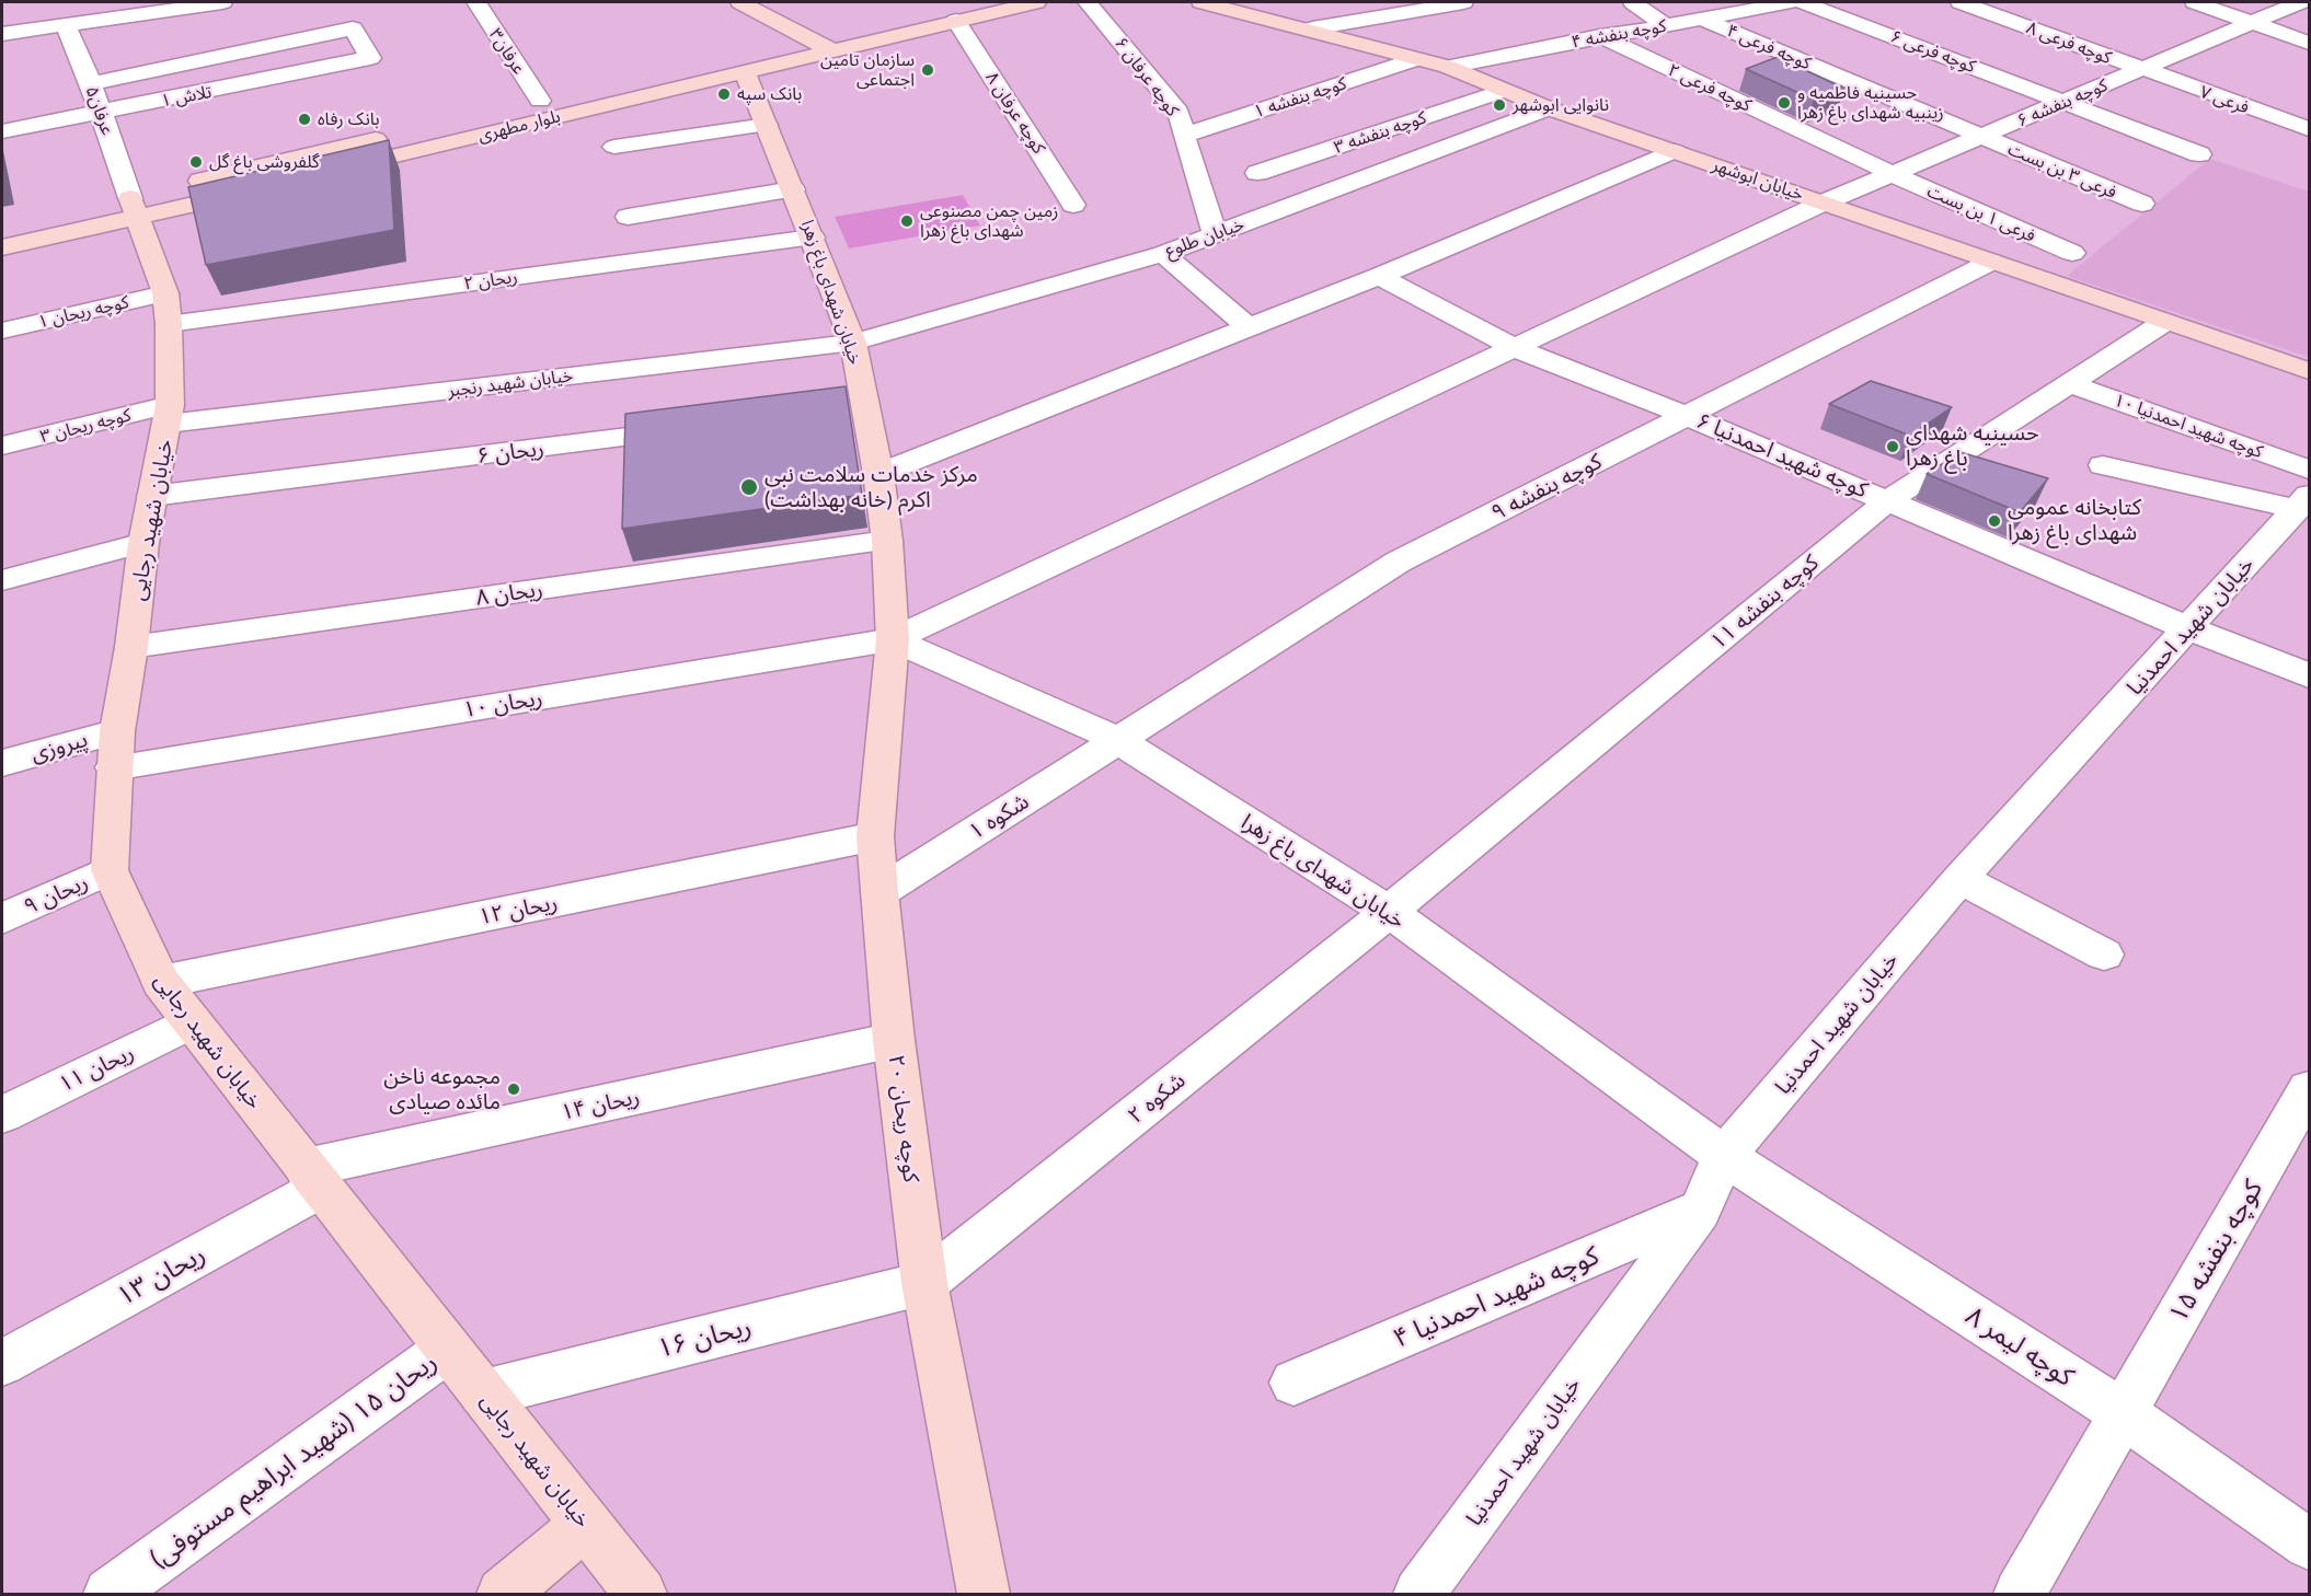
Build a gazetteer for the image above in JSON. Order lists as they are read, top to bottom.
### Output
{
  "streets": {
    "street": [
      "کوچه بنفشه ۴",
      "کوچه فرعی ۸",
      "کوچه فرعی ۴",
      "عرفان۳",
      "کوچه فرعی ۶",
      "کوچه عرفان ۶",
      "کوچه فرعی ۲",
      "تلاش ۱",
      "کوچه بنفشه ۱",
      "فرعی ۷",
      "کوچه بنفشه ۶",
      "عرفان۵",
      "کوچه عرفان ۸",
      "بلوار مطهری",
      "کوچه بنفشه ۳",
      "فرعی ۳ بن بست",
      "خیابان ابوشهر",
      "فرعی ۱ بن بست",
      "خیابان طلوع",
      "ریحان ۲",
      "خیابان شهدای باغ‌ زهرا",
      "کوچه ریحان ۱",
      "خیابان شهید رنجبر",
      "کوچه ریحان ۳",
      "کوچه شهید احمدنیا ۱۰",
      "ریحان ۶",
      "کوچه شهید احمدنیا ۶",
      "کوچه بنفشه ۹",
      "خیابان شهید رجایی",
      "ریحان ۸",
      "کوچه بنفشه ۱۱",
      "خیابان شهید احمدنیا",
      "ریحان ۱۰",
      "پیروزی",
      "شکوه ۱",
      "خیابان شهدای باغ زهرا",
      "ریحان ۹",
      "ریحان ۱۲",
      "ریحان ۱۱",
      "شکوه ۲",
      "ریحان ۱۴",
      "کوچه ریحان ۲۰",
      "کوچه بنفشه ١۵",
      "ریحان ۱۳",
      "کوچه شهید احمدنیا ۴",
      "ریحان ۱۶",
      "کوچه لیمر ۸",
      "ریحان ۱۵ (شهید ابراهیم مستوفی)"
    ]
  },
  "crossings": [
    ["کوچه بنفشه ۴", "کوچه فرعی ۴"],
    ["کوچه بنفشه ۴", "کوچه فرعی ۲"],
    ["کوچه بنفشه ۴", "خیابان ابوشهر"],
    ["کوچه فرعی ۸", "فرعی ۷"],
    ["کوچه فرعی ۸", "کوچه بنفشه ۶"],
    ["کوچه فرعی ۴", "کوچه بنفشه ۶"],
    ["کوچه فرعی ۴", "فرعی ۳ بن بست"],
    ["عرفان۳", "بلوار مطهری"],
    ["کوچه فرعی ۶", "کوچه بنفشه ۶"],
    ["کوچه عرفان ۶", "کوچه بنفشه ۱"],
    ["کوچه عرفان ۶", "خیابان طلوع"],
    ["کوچه فرعی ۲", "کوچه بنفشه ۶"],
    ["کوچه فرعی ۲", "فرعی ۱ بن بست"],
    ["تلاش ۱", "عرفان۵"],
    ["کوچه بنفشه ۱", "خیابان ابوشهر"],
    ["فرعی ۷", "کوچه بنفشه ۶"],
    ["کوچه بنفشه ۶", "فرعی ۳ بن بست"],
    ["کوچه بنفشه ۶", "خیابان ابوشهر"],
    ["کوچه بنفشه ۶", "فرعی ۱ بن بست"],
    ["کوچه بنفشه ۶", "کوچه شهید احمدنیا ۶"],
    ["کوچه بنفشه ۶", "ریحان ۱۰"],
    ["عرفان۵", "بلوار مطهری"],
    ["عرفان۵", "خیابان شهید رجایی"],
    ["کوچه عرفان ۸", "بلوار مطهری"],
    ["بلوار مطهری", "خیابان شهدای باغ‌ زهرا"],
    ["بلوار مطهری", "خیابان شهید رجایی"],
    ["کوچه بنفشه ۳", "خیابان ابوشهر"],
    ["خیابان ابوشهر", "خیابان طلوع"],
    ["خیابان ابوشهر", "کوچه بنفشه ۹"],
    ["خیابان ابوشهر", "کوچه بنفشه ۱۱"],
    ["خیابان طلوع", "خیابان شهدای باغ‌ زهرا"],
    ["خیابان طلوع", "خیابان شهید رنجبر"],
    ["ریحان ۲", "خیابان شهدای باغ‌ زهرا"],
    ["ریحان ۲", "کوچه ریحان ۱"],
    ["ریحان ۲", "خیابان شهید رجایی"],
    ["خیابان شهدای باغ‌ زهرا", "خیابان شهید رنجبر"],
    ["خیابان شهدای باغ‌ زهرا", "ریحان ۸"],
    ["خیابان شهدای باغ‌ زهرا", "ریحان ۱۰"],
    ["خیابان شهدای باغ‌ زهرا", "خیابان شهدای باغ زهرا"],
    ["خیابان شهدای باغ‌ زهرا", "کوچه ریحان ۲۰"],
    ["کوچه ریحان ۱", "خیابان شهید رجایی"],
    ["خیابان شهید رنجبر", "کوچه ریحان ۳"],
    ["خیابان شهید رنجبر", "خیابان شهید رجایی"],
    ["کوچه ریحان ۳", "خیابان شهید رجایی"],
    ["کوچه شهید احمدنیا ۱۰", "کوچه بنفشه ۱۱"],
    ["ریحان ۶", "خیابان شهید رجایی"],
    ["کوچه شهید احمدنیا ۶", "کوچه بنفشه ۹"],
    ["کوچه شهید احمدنیا ۶", "کوچه بنفشه ۱۱"],
    ["کوچه شهید احمدنیا ۶", "خیابان شهید احمدنیا"],
    ["کوچه شهید احمدنیا ۶", "ریحان ۱۰"],
    ["کوچه بنفشه ۹", "شکوه ۱"],
    ["کوچه بنفشه ۹", "خیابان شهدای باغ زهرا"],
    ["خیابان شهید رجایی", "ریحان ۸"],
    ["خیابان شهید رجایی", "ریحان ۱۰"],
    ["خیابان شهید رجایی", "پیروزی"],
    ["خیابان شهید رجایی", "ریحان ۹"],
    ["خیابان شهید رجایی", "ریحان ۱۲"],
    ["خیابان شهید رجایی", "ریحان ۱۱"],
    ["خیابان شهید رجایی", "ریحان ۱۴"],
    ["خیابان شهید رجایی", "ریحان ۱۳"],
    ["خیابان شهید رجایی", "ریحان ۱۶"],
    ["خیابان شهید رجایی", "ریحان ۱۵ (شهید ابراهیم مستوفی)"],
    ["کوچه بنفشه ۱۱", "خیابان شهدای باغ زهرا"],
    ["کوچه بنفشه ۱۱", "شکوه ۲"],
    ["خیابان شهید احمدنیا", "خیابان شهدای باغ زهرا"],
    ["خیابان شهید احمدنیا", "کوچه شهید احمدنیا ۴"],
    ["خیابان شهید احمدنیا", "کوچه لیمر ۸"],
    ["ریحان ۱۰", "پیروزی"],
    ["ریحان ۱۰", "خیابان شهدای باغ زهرا"],
    ["ریحان ۱۰", "کوچه ریحان ۲۰"],
    ["شکوه ۱", "خیابان شهدای باغ زهرا"],
    ["شکوه ۱", "کوچه ریحان ۲۰"],
    ["خیابان شهدای باغ زهرا", "شکوه ۲"],
    ["خیابان شهدای باغ زهرا", "کوچه ریحان ۲۰"],
    ["خیابان شهدای باغ زهرا", "کوچه لیمر ۸"],
    ["ریحان ۱۲", "کوچه ریحان ۲۰"],
    ["شکوه ۲", "کوچه ریحان ۲۰"],
    ["شکوه ۲", "ریحان ۱۶"],
    ["ریحان ۱۴", "کوچه ریحان ۲۰"],
    ["ریحان ۱۴", "ریحان ۱۳"],
    ["کوچه ریحان ۲۰", "ریحان ۱۶"],
    ["کوچه بنفشه ١۵", "کوچه لیمر ۸"]
  ],
  "places": [
    "سازمان تامین اجتماعی",
    "بانک سپه",
    "حسینیه فاطمیه و زینبیه شهدای باغ زهرا",
    "نانوایی ابوشهر",
    "بانک رفاه",
    "گلفروشی باغ گل",
    "زمین چمن مصنوعی شهدای باغ زهرا",
    "حسینیه شهدای باغ زهرا",
    "مرکز خدمات سلامت نبی اکرم (خانه بهداشت)",
    "کتابخانه عمومی شهدای باغ زهرا",
    "مجموعه ناخن مائده صیادی"
  ]
}
